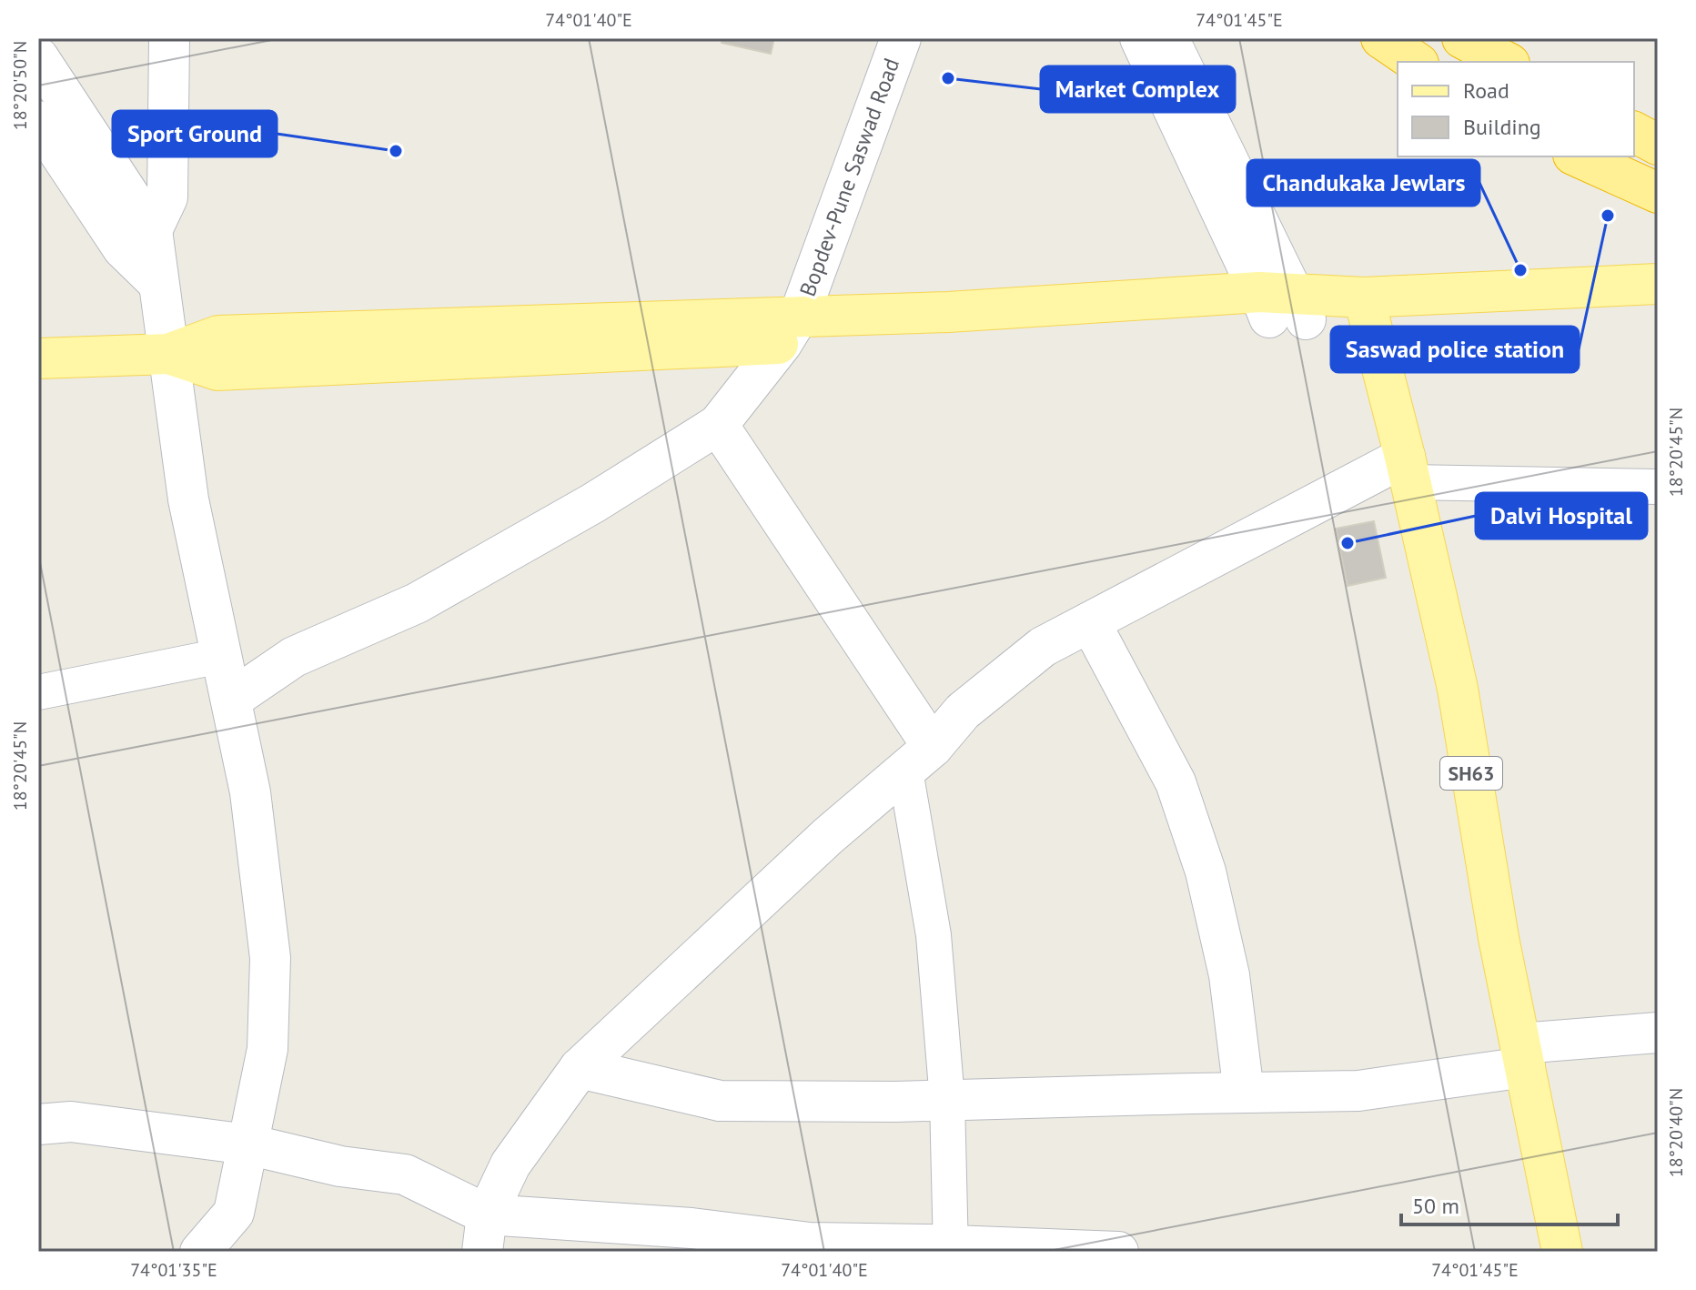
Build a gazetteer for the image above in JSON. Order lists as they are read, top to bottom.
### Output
{
  "streets": {
    "main road": ["SH63"],
    "street": ["Bopdev-Pune Saswad Road"]
  },
  "places": [
    "Market Complex",
    "Sport Ground",
    "Saswad police station",
    "Chandukaka Jewlars",
    "Dalvi Hospital"
  ],
  "legend": ["Road", "Building"],
  "scale_bar": "50 m",
  "coordinates": [
    "74°01'40\"E",
    "74°01'45\"E",
    "18°20'50\"N",
    "18°20'45\"N",
    "18°20'40\"N",
    "74°01'35\"E"
  ]
}
